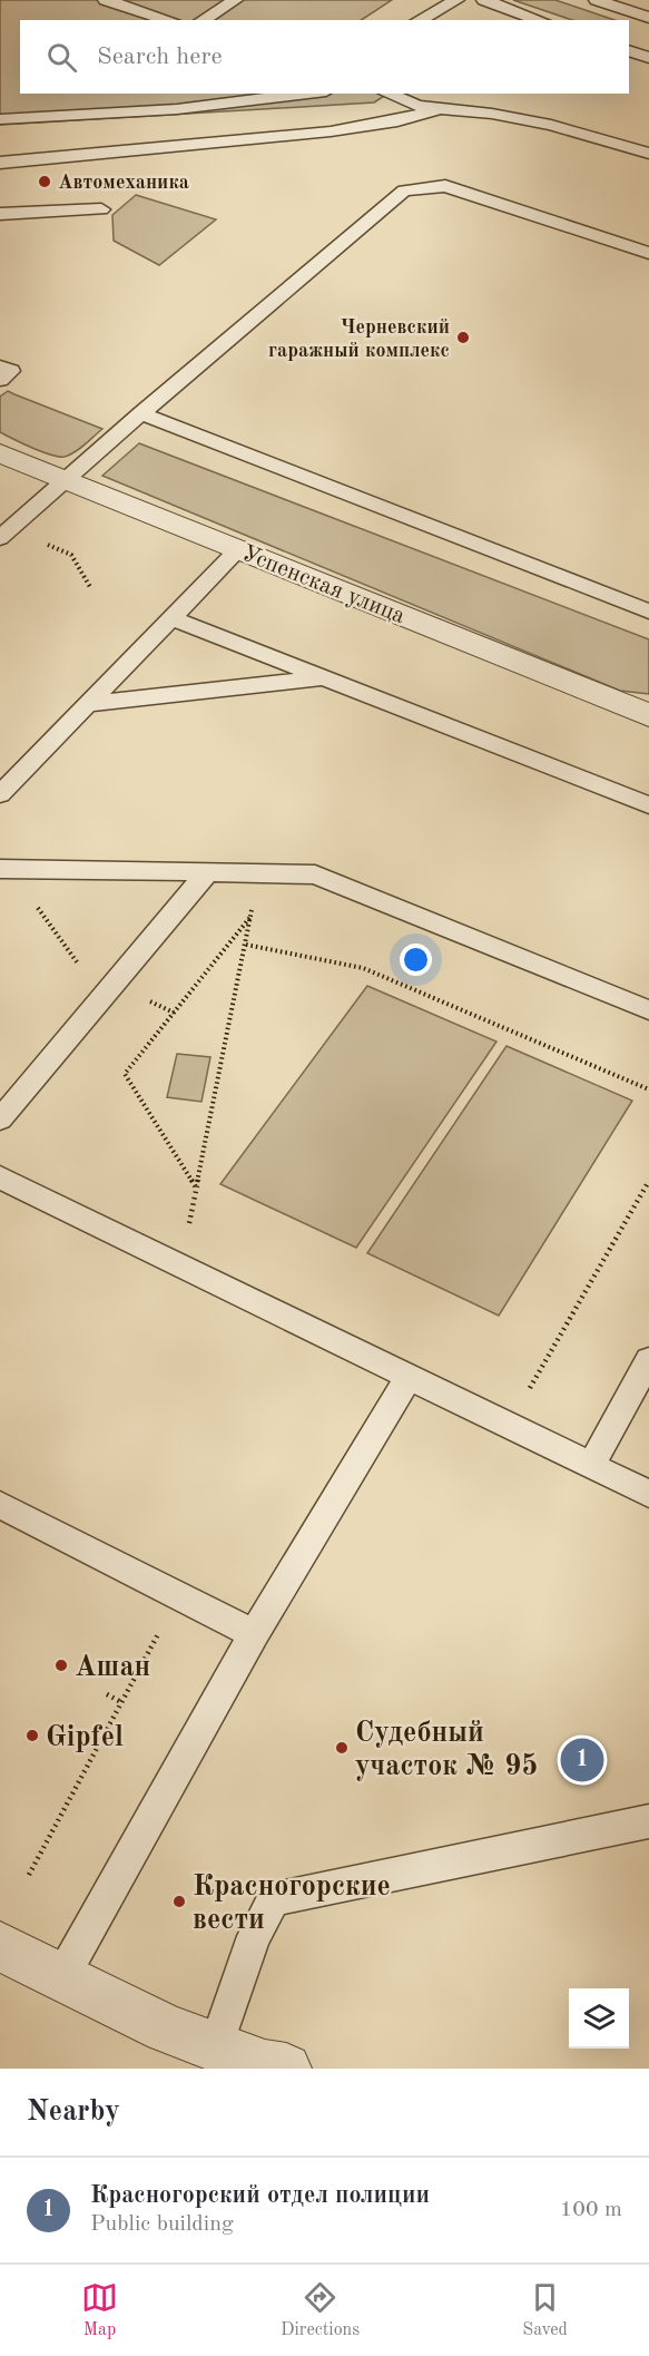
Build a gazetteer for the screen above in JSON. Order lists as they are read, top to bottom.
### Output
{
  "streets": {
    "street": ["Успенская улица"]
  },
  "places": [
    "Автомеханика",
    "Черневский гаражный комплекс",
    "Ашан",
    "Gipfel",
    "Судебный участок № 95",
    "Красногорские вести"
  ],
  "page": {
    "search": "Search here",
    "pins": "1",
    "heading": "Nearby",
    "list": [
      {
        "mark": "1",
        "name": "Красногорский отдел полиции",
        "note": "Public building",
        "value": "100 m"
      }
    ],
    "nav": ["Map", "Directions", "Saved"]
  }
}
